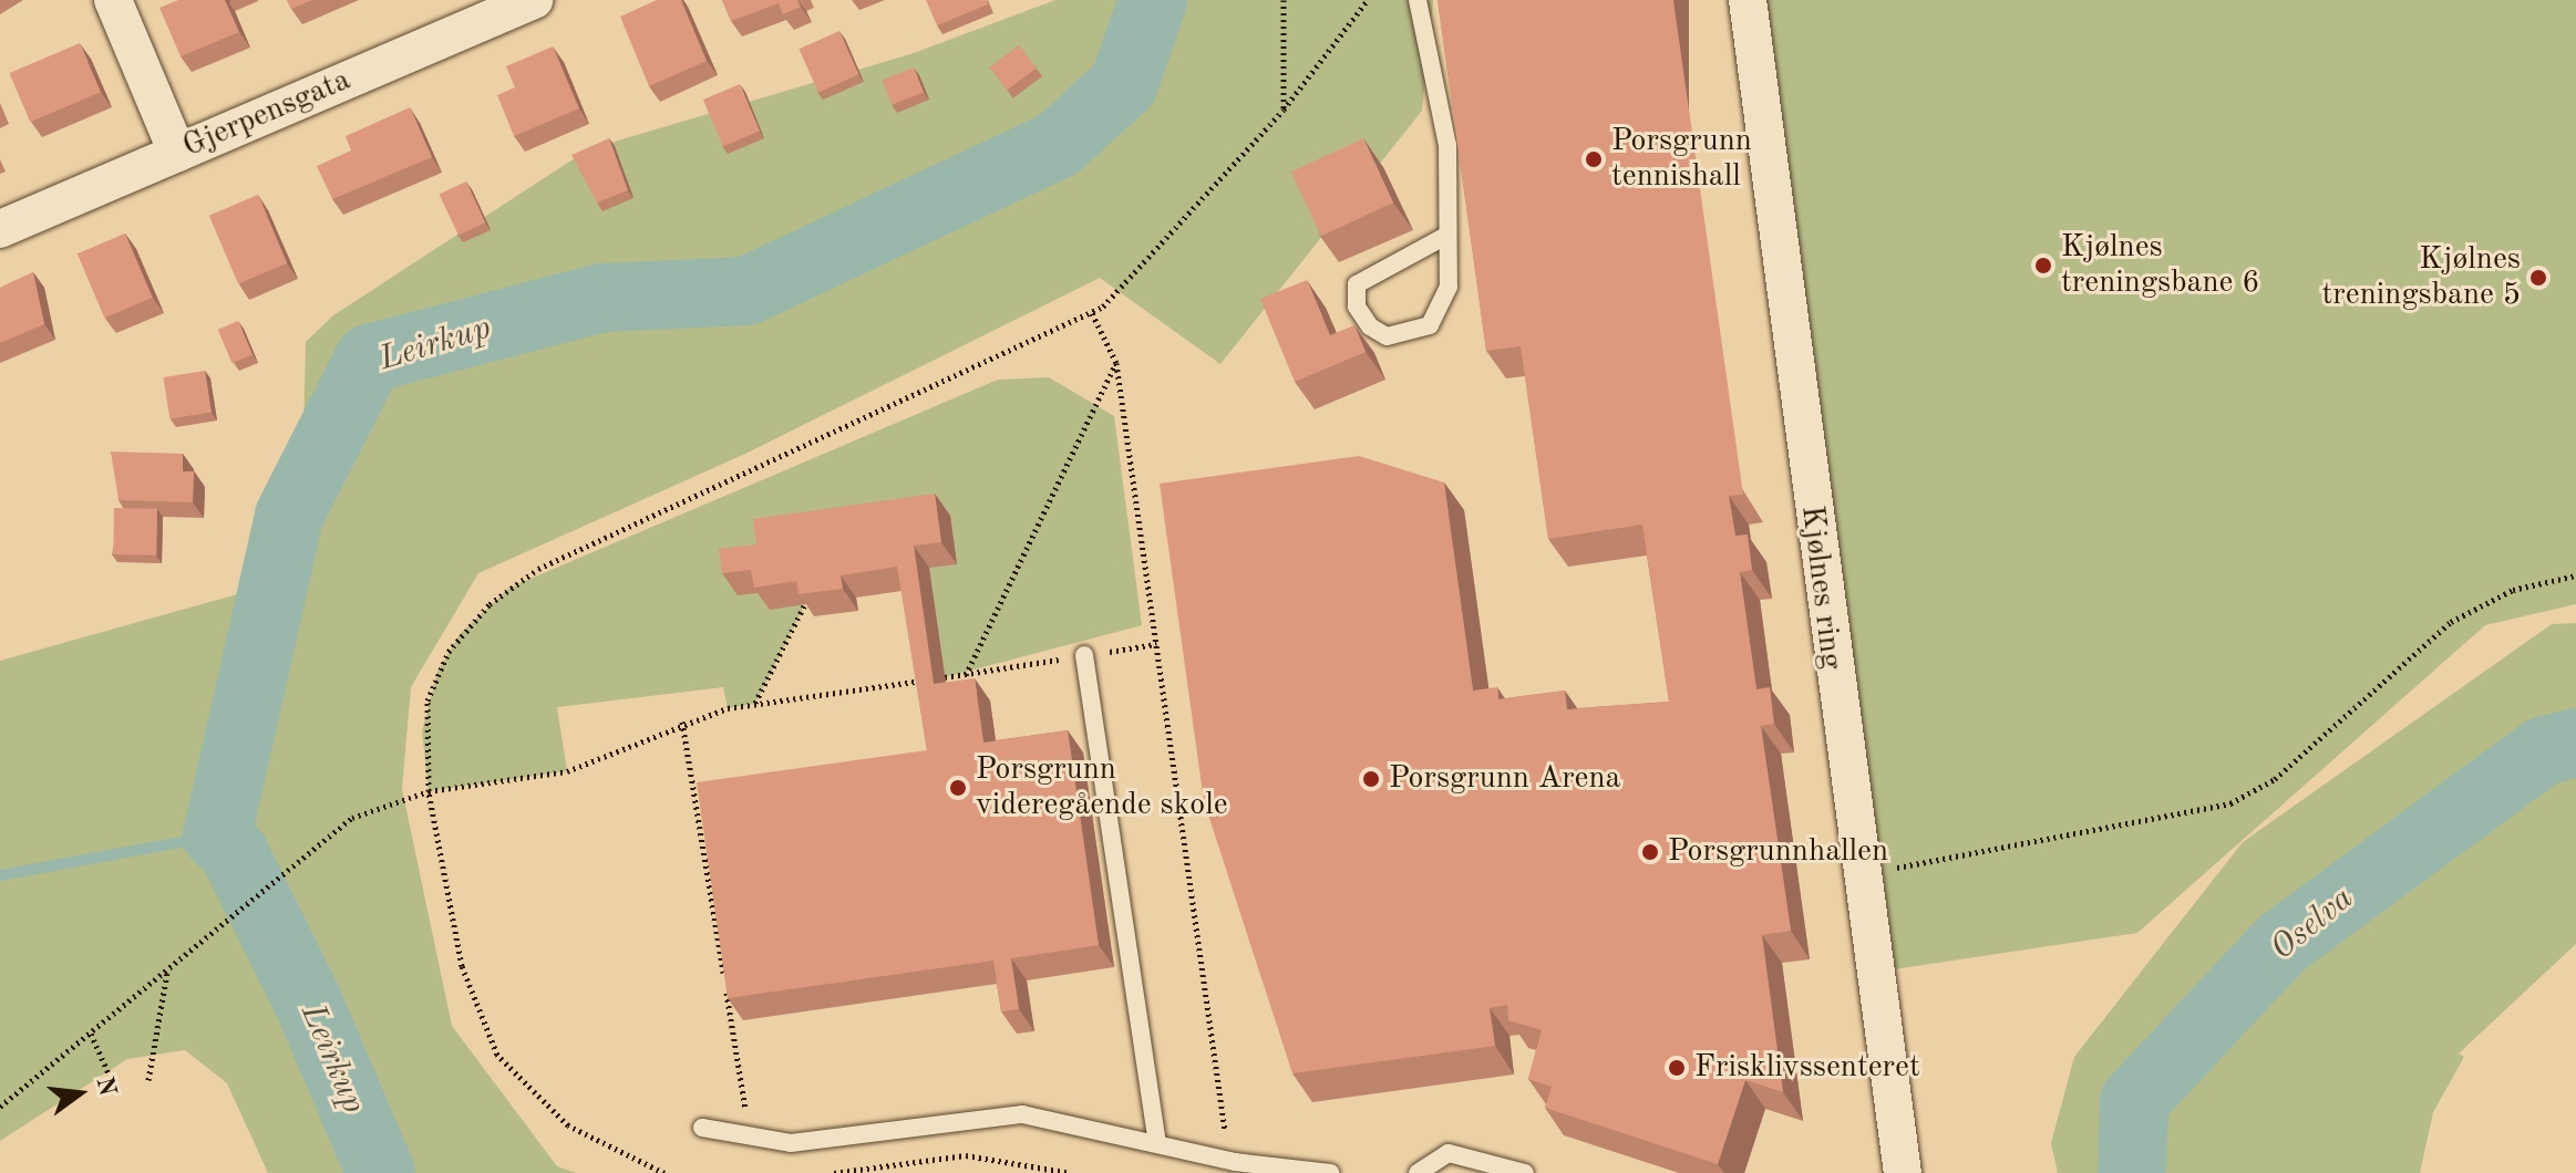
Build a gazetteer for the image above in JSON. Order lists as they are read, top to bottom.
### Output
{
  "streets": {
    "street": ["Gjerpensgata", "Kjølnes ring"]
  },
  "water": ["Leirkup", "Oselva"],
  "places": [
    "Porsgrunn tennishall",
    "Kjølnes treningsbane 6",
    "Kjølnes treningsbane 5",
    "Porsgrunn Arena",
    "Porsgrunn videregående skole",
    "Porsgrunnhallen",
    "Frisklivssenteret"
  ],
  "north": "right"
}
